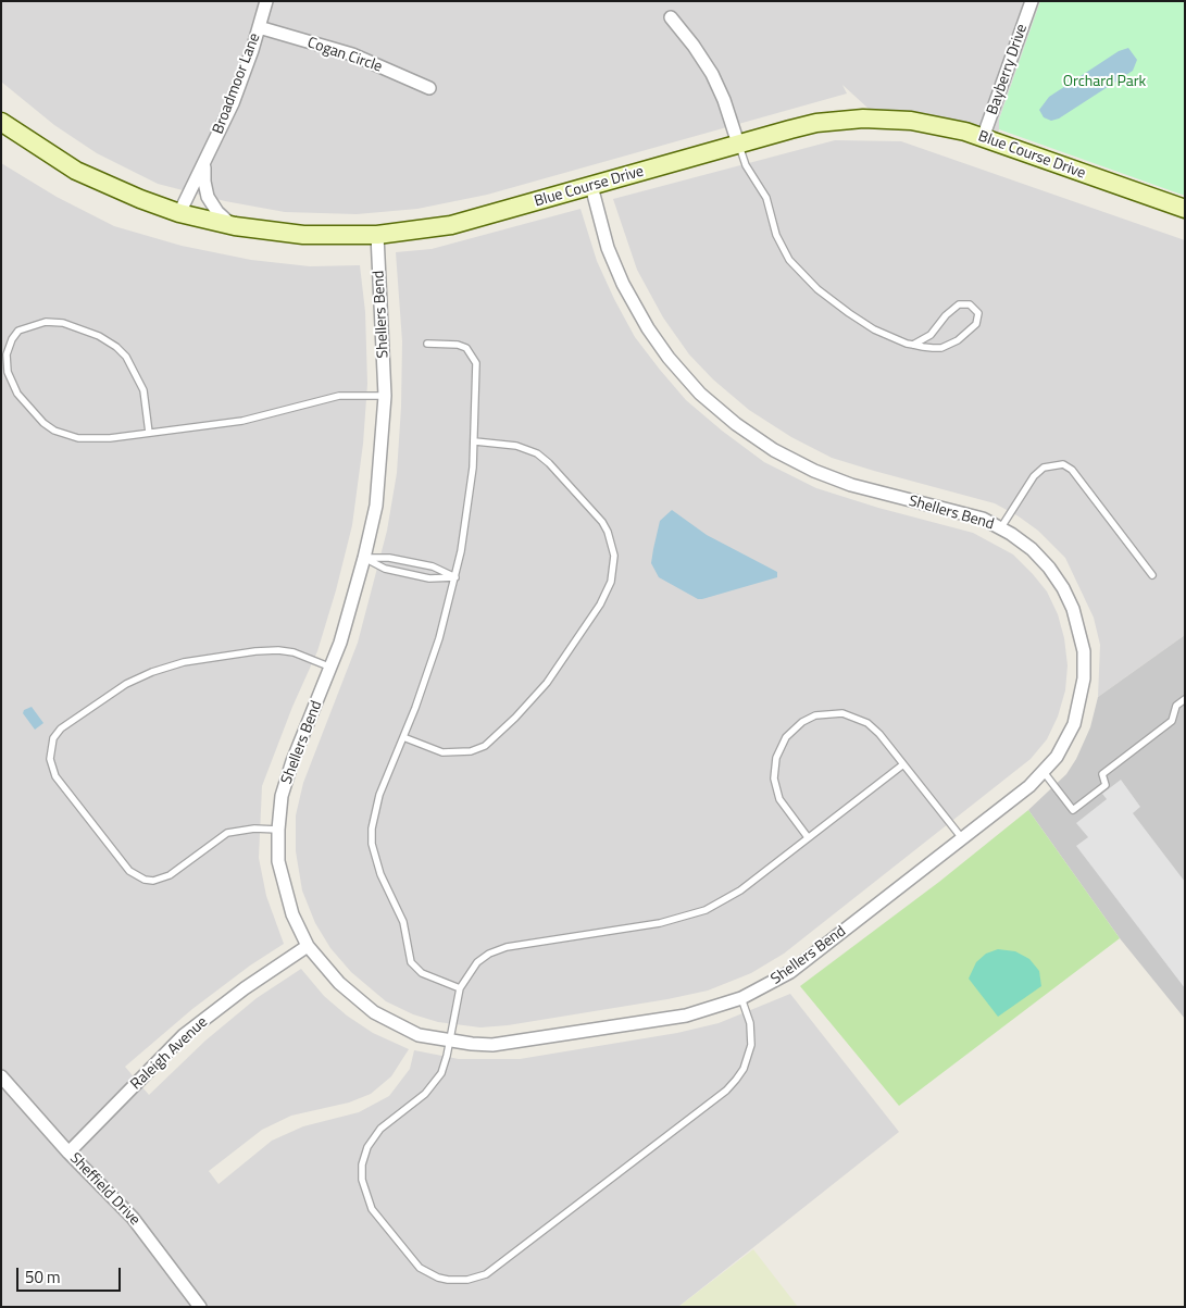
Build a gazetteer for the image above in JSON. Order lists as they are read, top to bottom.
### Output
{
  "streets": {
    "main road": ["Blue Course Drive"],
    "street": [
      "Cogan Circle",
      "Bayberry Drive",
      "Broadmoor Lane",
      "Shellers Bend",
      "Raleigh Avenue",
      "Sheffield Drive"
    ]
  },
  "crossings": [
    ["Cogan Circle", "Broadmoor Lane"],
    ["Bayberry Drive", "Blue Course Drive"],
    ["Broadmoor Lane", "Blue Course Drive"],
    ["Blue Course Drive", "Shellers Bend"],
    ["Shellers Bend", "Raleigh Avenue"],
    ["Raleigh Avenue", "Sheffield Drive"]
  ],
  "parks": ["Orchard Park"],
  "scale_bar": "50 m"
}
